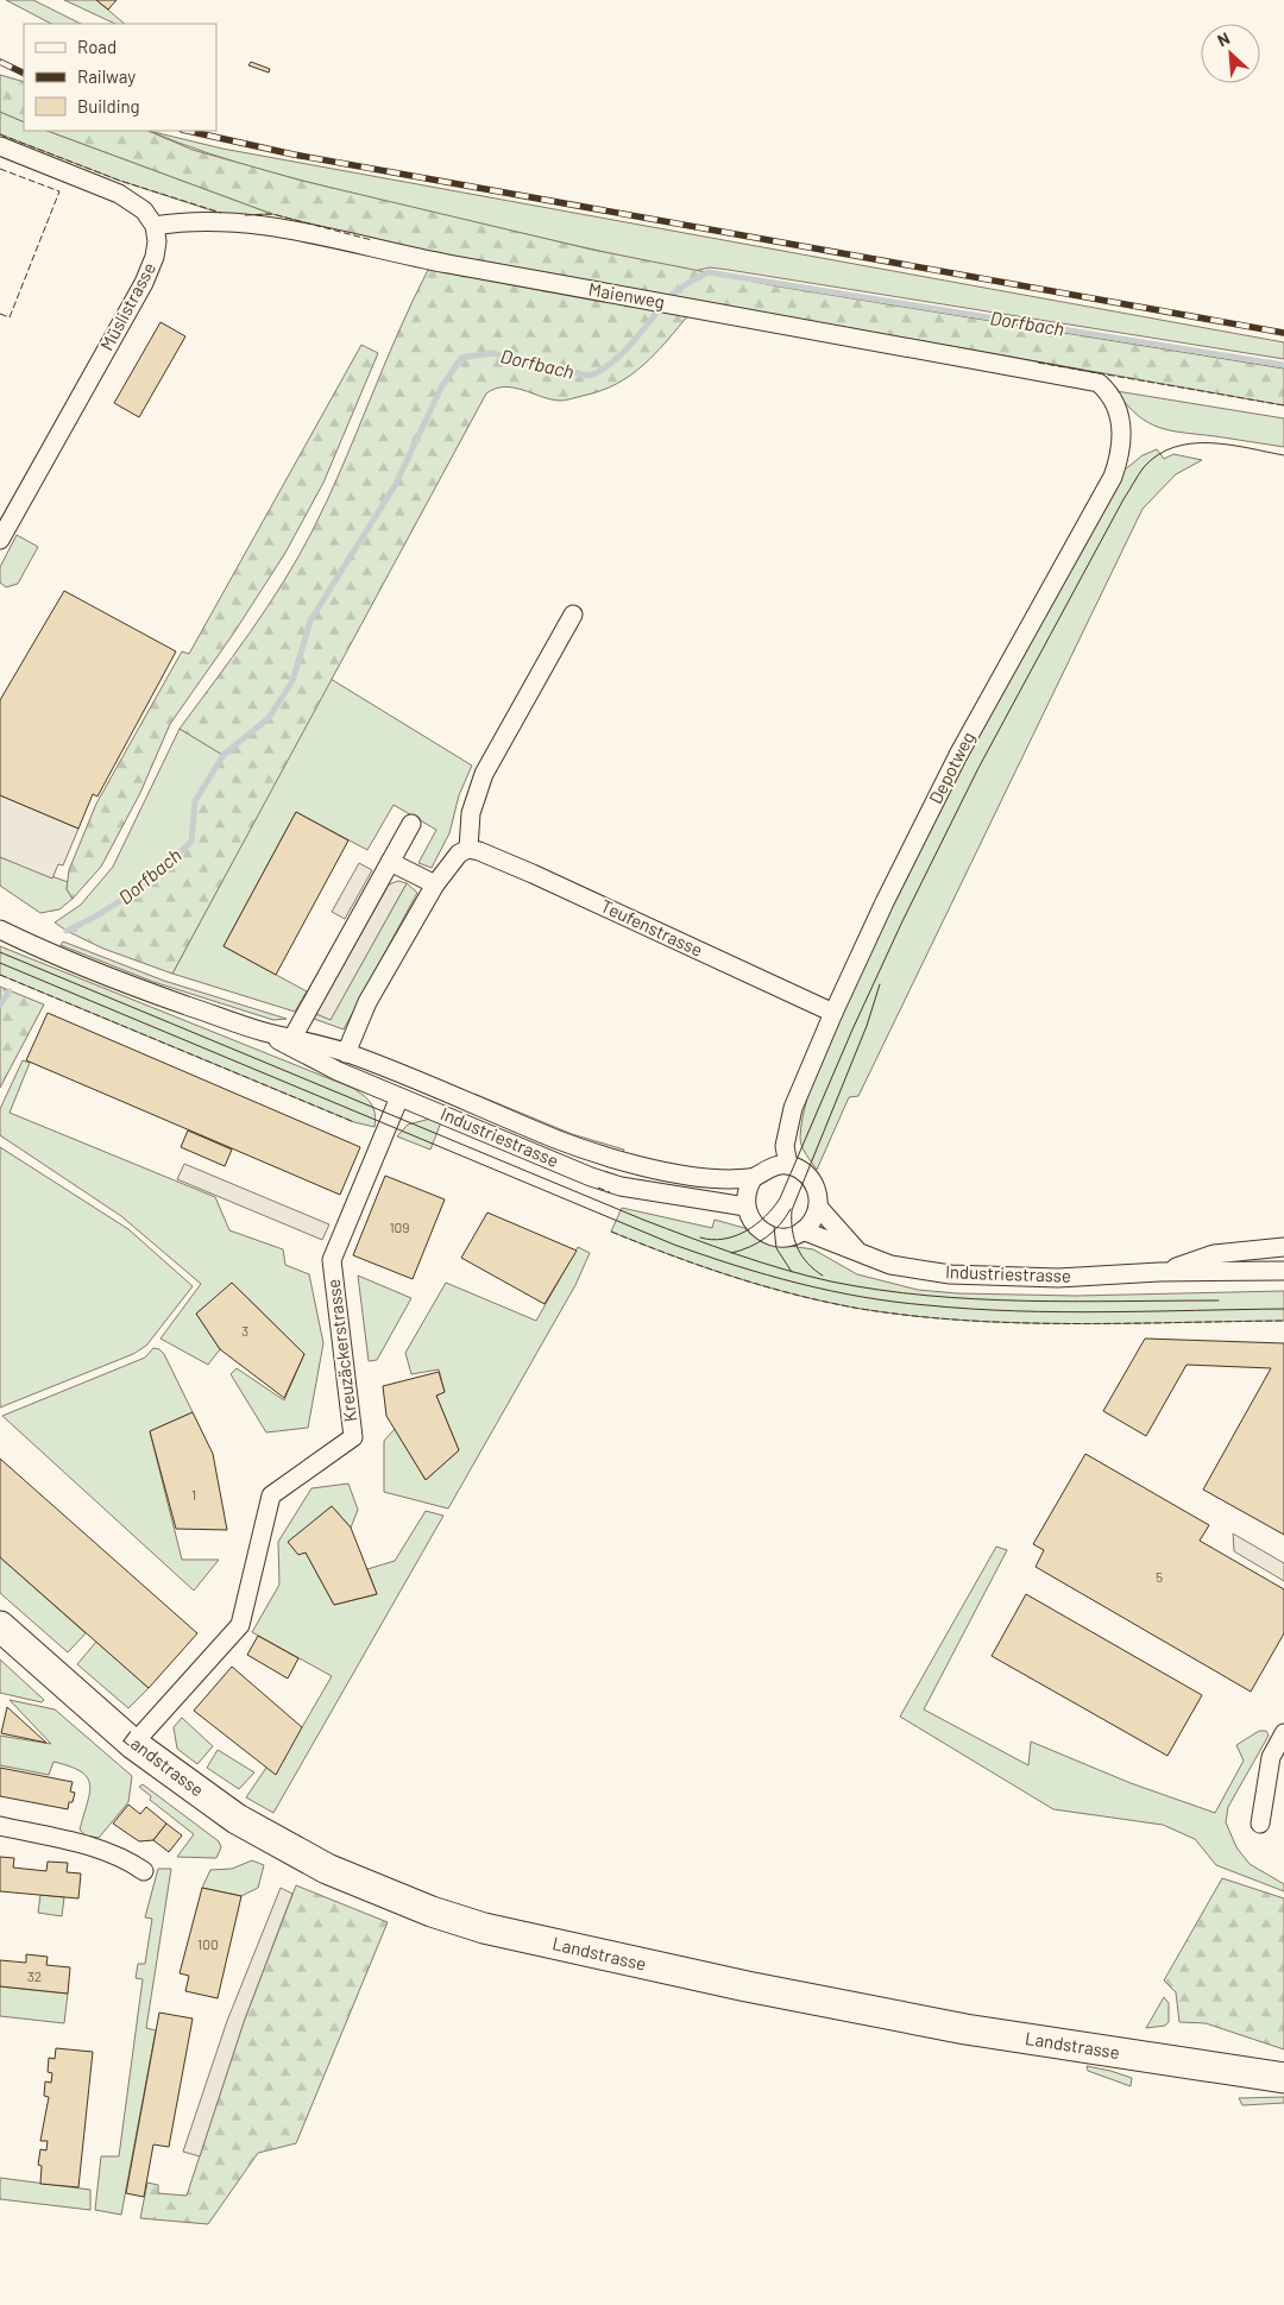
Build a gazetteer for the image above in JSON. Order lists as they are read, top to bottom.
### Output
{
  "streets": {
    "main road": ["Landstrasse"],
    "street": [
      "Maienweg",
      "Müslistrasse",
      "Depotweg",
      "Teufenstrasse",
      "Industriestrasse",
      "Kreuzäckerstrasse"
    ]
  },
  "crossings": [
    ["Maienweg", "Müslistrasse"],
    ["Maienweg", "Depotweg"],
    ["Depotweg", "Teufenstrasse"],
    ["Depotweg", "Industriestrasse"],
    ["Industriestrasse", "Kreuzäckerstrasse"],
    ["Kreuzäckerstrasse", "Landstrasse"]
  ],
  "water": ["Dorfbach"],
  "house_numbers": [
    "109",
    "3",
    "1",
    "5",
    "100",
    "32"
  ],
  "legend": ["Road", "Railway", "Building"],
  "north": "top left"
}
